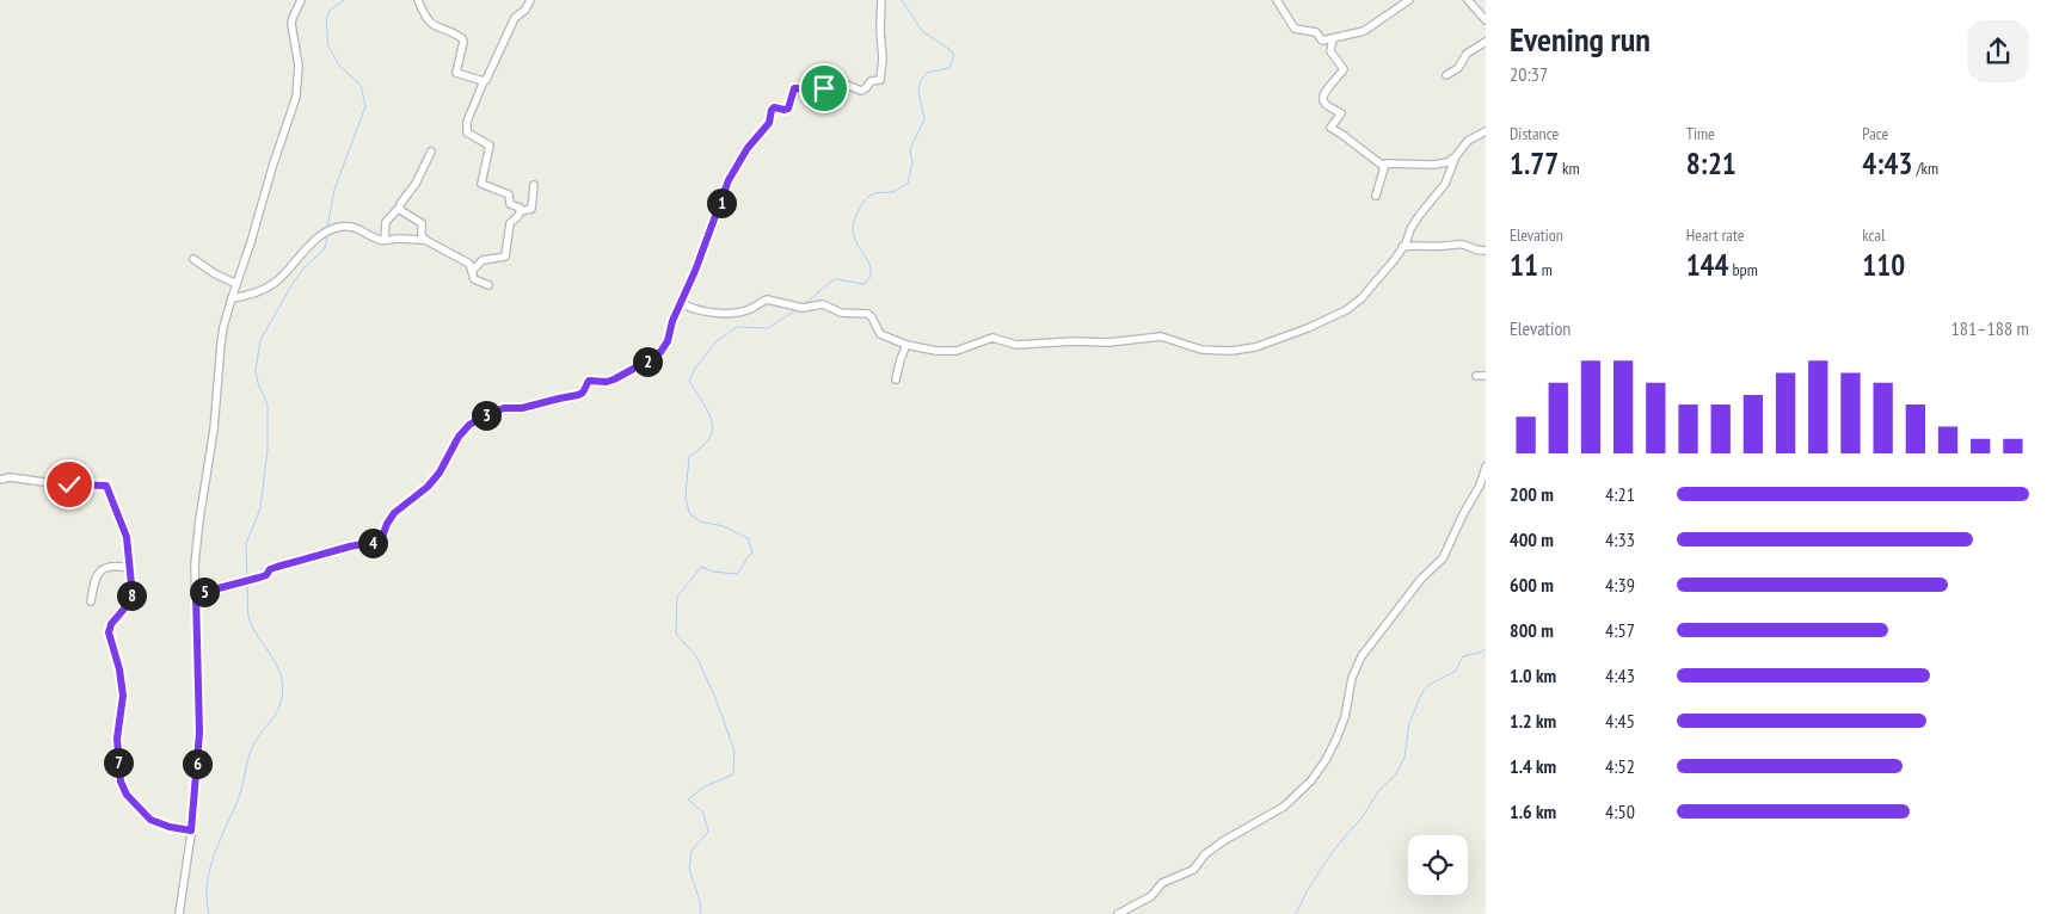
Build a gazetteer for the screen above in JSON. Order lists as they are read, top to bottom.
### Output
{
  "page": {
    "heading": ["Evening run", "20:37"],
    "stats": [
      ["Distance", "1.77 km"],
      ["Time", "8:21"],
      ["Pace", "4:43 /km"],
      ["Elevation", "11 m"],
      ["Heart rate", "144 bpm"],
      ["kcal", "110"]
    ],
    "pins": [
      "1",
      "2",
      "3",
      "4",
      "5",
      "8",
      "7",
      "6"
    ],
    "chart": ["Elevation", "181–188 m"],
    "list": [
      {
        "name": "200 m",
        "note": "4:21"
      },
      {
        "name": "400 m",
        "note": "4:33"
      },
      {
        "name": "600 m",
        "note": "4:39"
      },
      {
        "name": "800 m",
        "note": "4:57"
      },
      {
        "name": "1.0 km",
        "note": "4:43"
      },
      {
        "name": "1.2 km",
        "note": "4:45"
      },
      {
        "name": "1.4 km",
        "note": "4:52"
      },
      {
        "name": "1.6 km",
        "note": "4:50"
      }
    ]
  }
}
